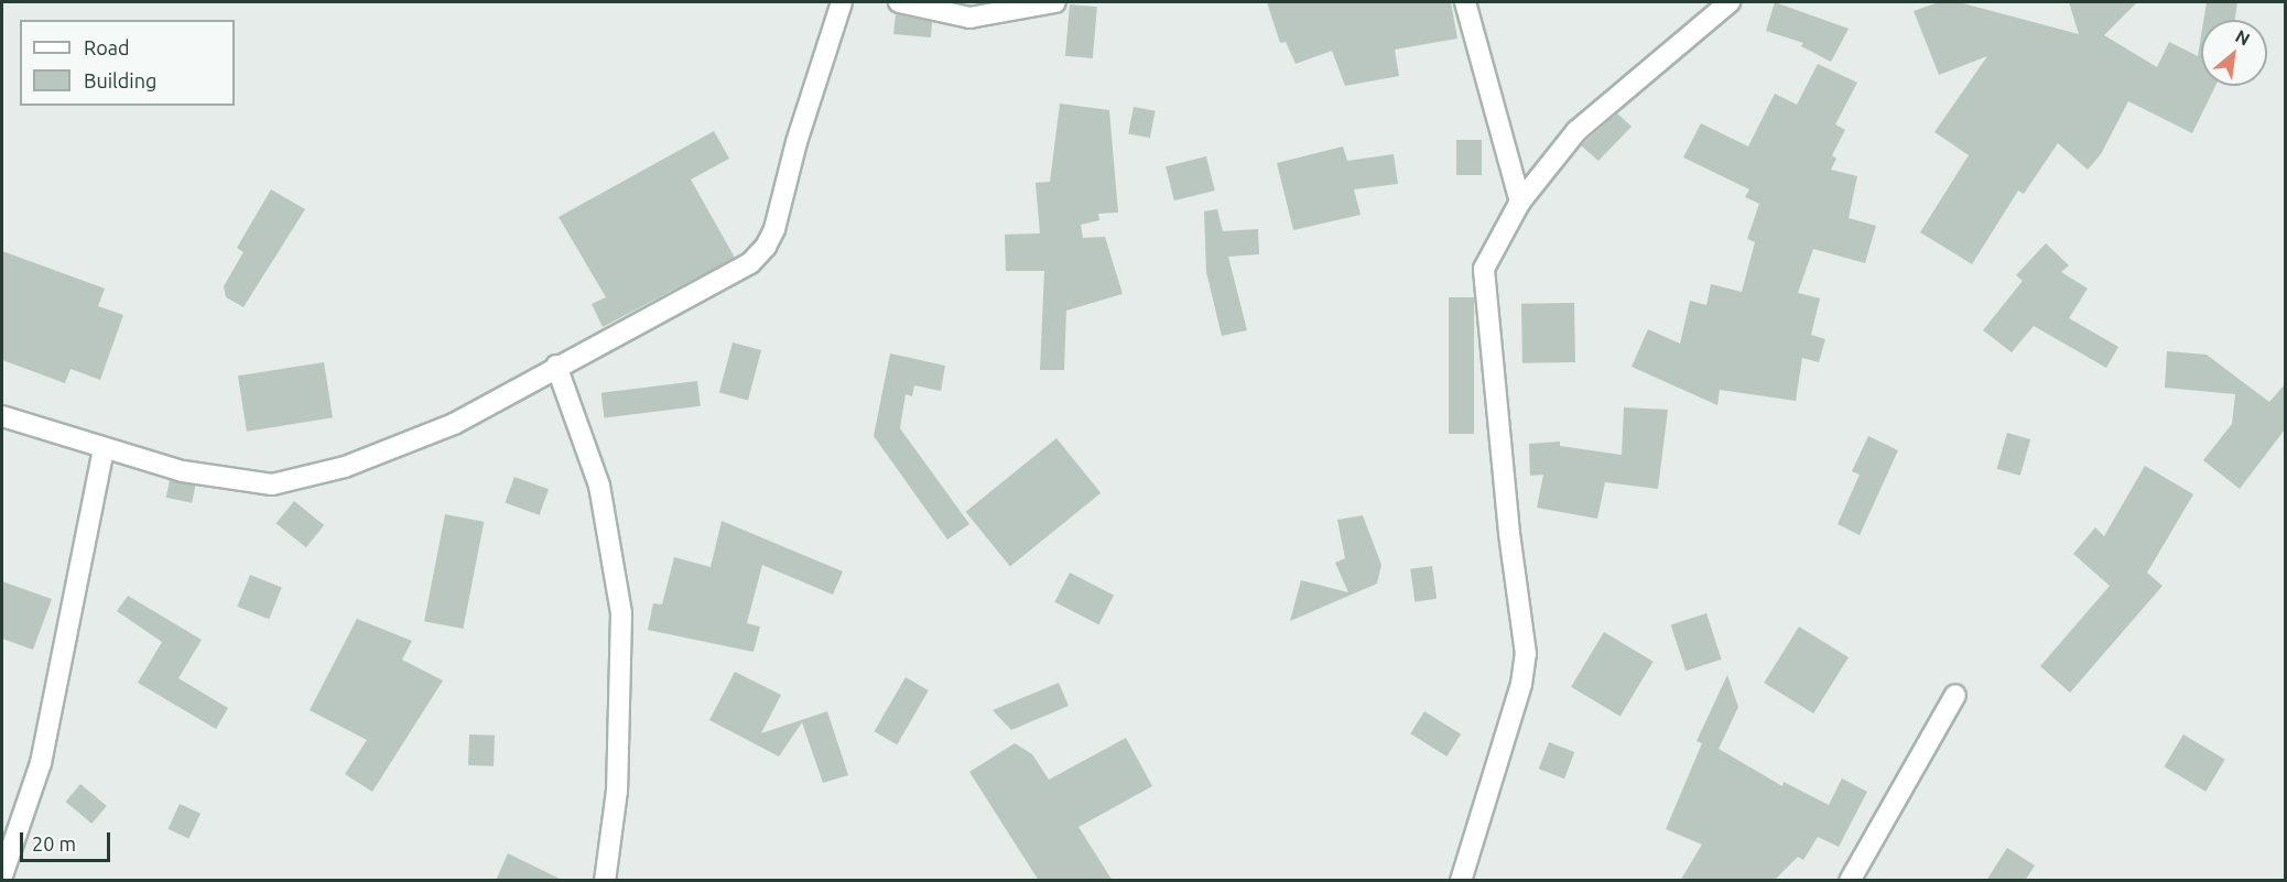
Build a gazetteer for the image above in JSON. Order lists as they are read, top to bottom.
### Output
{
  "legend": ["Road", "Building"],
  "scale_bar": "20 m",
  "north": "top right"
}
